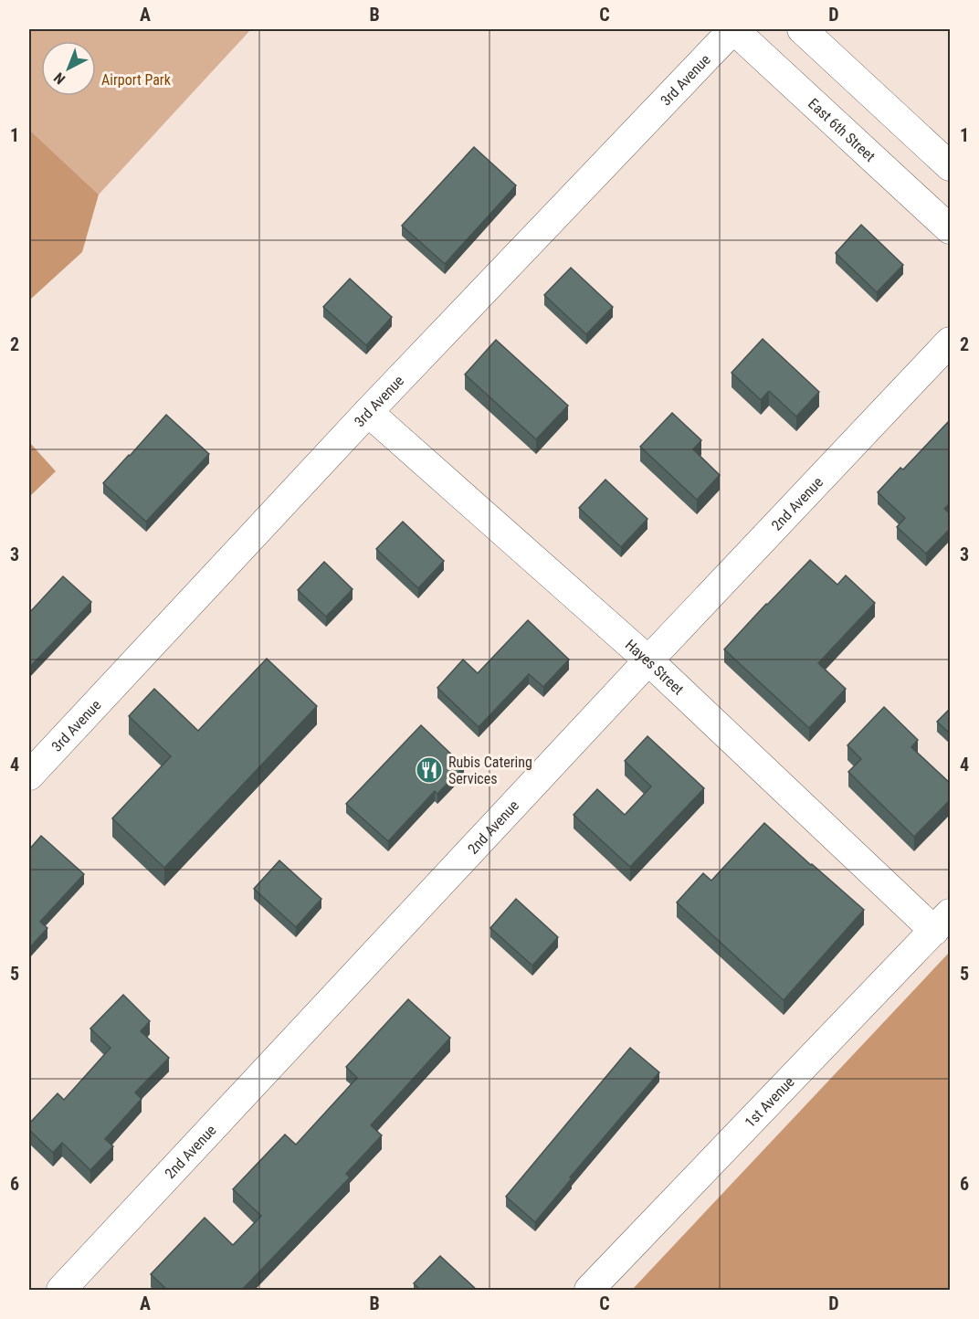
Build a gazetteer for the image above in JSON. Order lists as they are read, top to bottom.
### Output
{
  "streets": {
    "street": [
      "3rd Avenue",
      "East 6th Street",
      "2nd Avenue",
      "Hayes Street",
      "1st Avenue"
    ]
  },
  "crossings": [
    ["3rd Avenue", "East 6th Street"],
    ["3rd Avenue", "Hayes Street"],
    ["2nd Avenue", "Hayes Street"],
    ["Hayes Street", "1st Avenue"]
  ],
  "parks": ["Airport Park"],
  "places": {
    "restaurant": ["Rubis Catering Services"]
  },
  "north": "bottom left",
  "grid": {
    "columns": [
      "A",
      "B",
      "C",
      "D"
    ],
    "rows": [
      "1",
      "2",
      "3",
      "4",
      "5",
      "6"
    ]
  }
}
